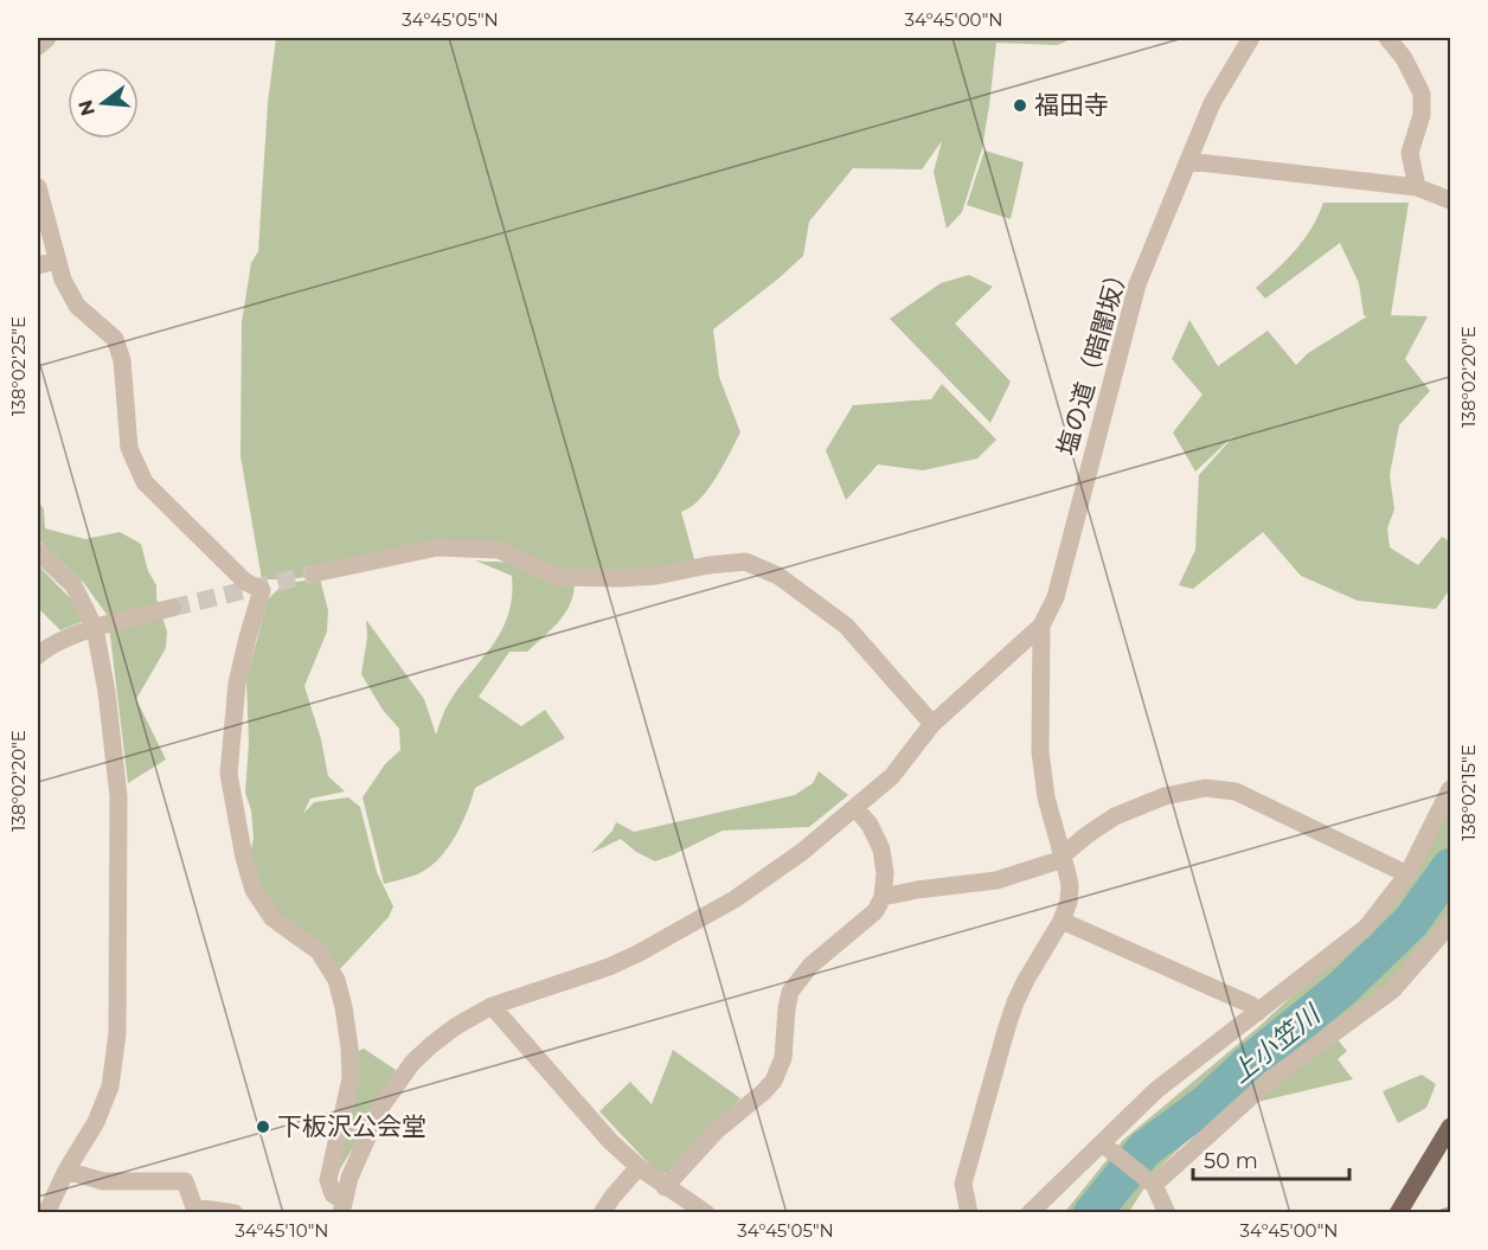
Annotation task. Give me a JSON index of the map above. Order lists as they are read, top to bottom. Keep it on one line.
{"streets":{"street":["塩の道（暗闇坂）"]},"water":["上小笠川"],"places":["福田寺","下板沢公会堂"],"scale_bar":"50 m","north":"left","coordinates":["34°45'05\"N","34°45'00\"N","138°02'25\"E","138°02'20\"E","138°02'15\"E","34°45'10\"N"]}
